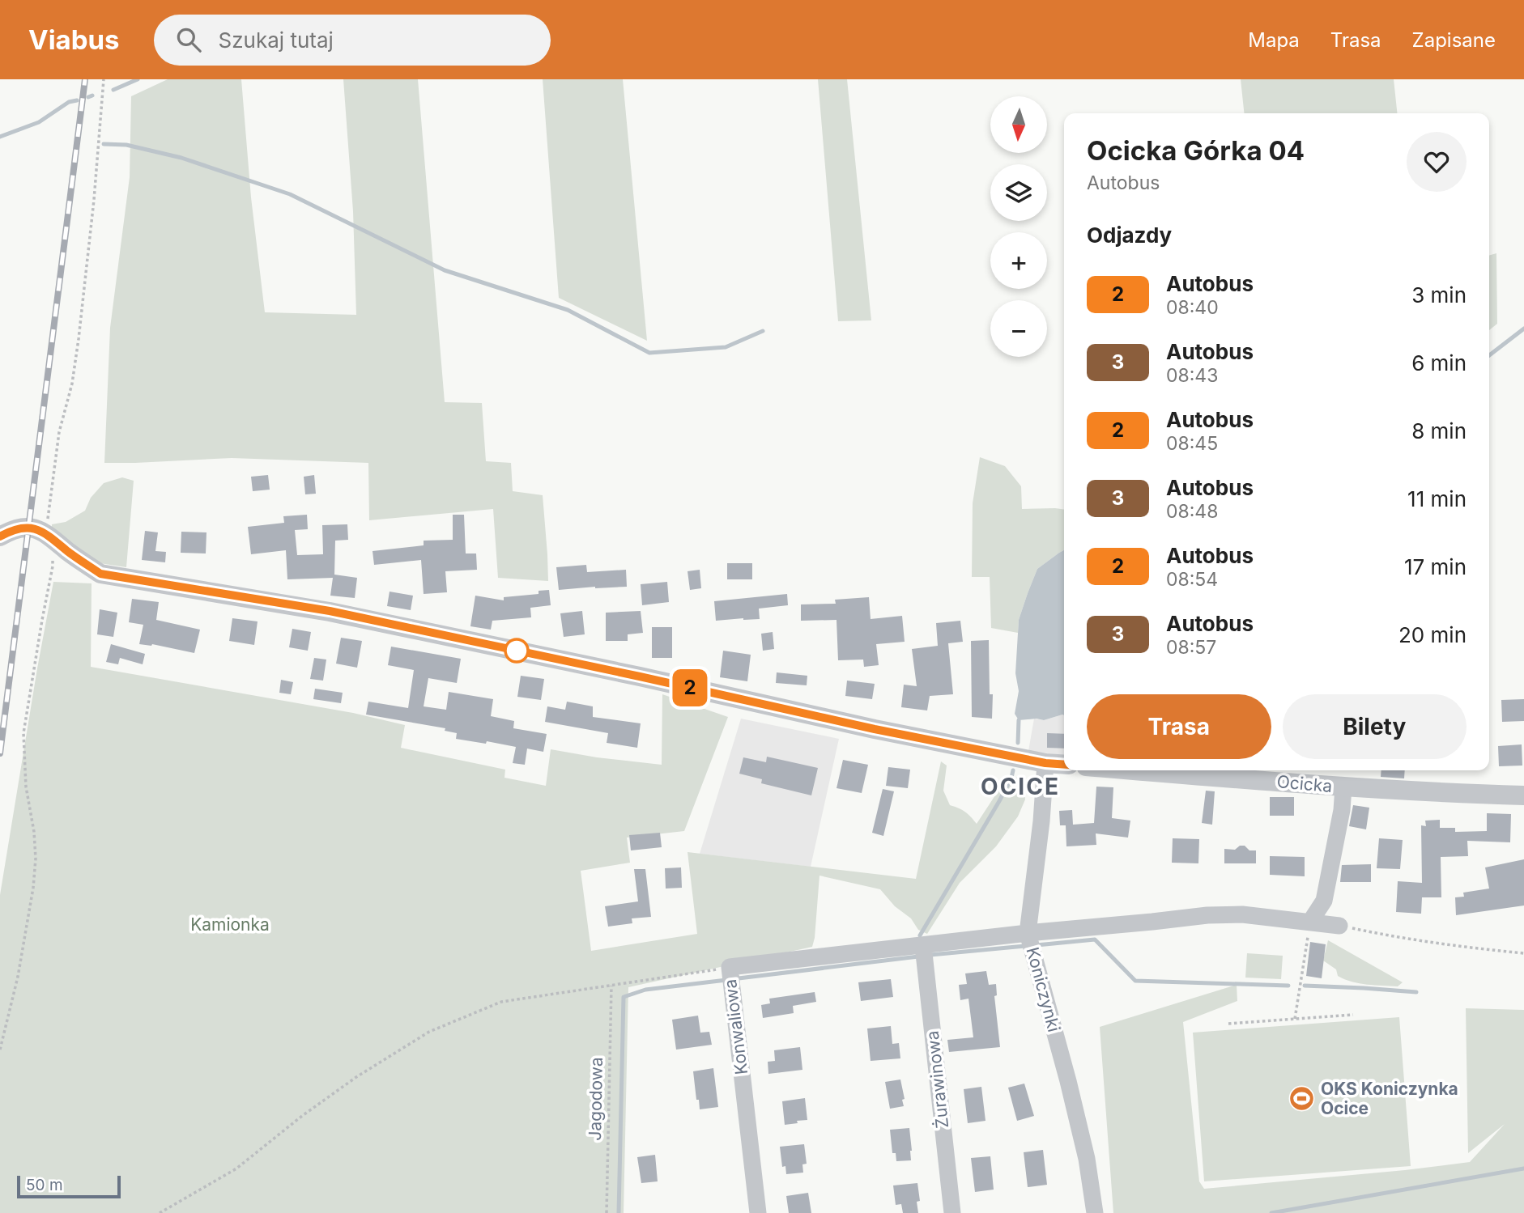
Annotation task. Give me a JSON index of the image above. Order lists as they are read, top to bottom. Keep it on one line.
{"streets":{"street":["Ocicka","Koniczynki","Konwaliowa","Żurawinowa"],"path":["Jagodowa"]},"crossings":[["Koniczynki","Konwaliowa"],["Konwaliowa","Żurawinowa"]],"districts":["OCICE"],"parks":["Kamionka"],"places":{"sports":["OKS Koniczynka Ocice"]},"lines":["bus line 2"],"scale_bar":"50 m","north":"bottom","page":{"header":"Viabus","search":"Szukaj tutaj","nav":["Mapa","Trasa","Zapisane"],"on_map":"2","map_buttons":["+","−"],"heading":[["Ocicka Górka 04","Autobus"],"Odjazdy"],"list":[{"mark":"2","name":"Autobus","note":"08:40","value":"3 min"},{"mark":"3","name":"Autobus","note":"08:43","value":"6 min"},{"mark":"2","name":"Autobus","note":"08:45","value":"8 min"},{"mark":"3","name":"Autobus","note":"08:48","value":"11 min"},{"mark":"2","name":"Autobus","note":"08:54","value":"17 min"},{"mark":"3","name":"Autobus","note":"08:57","value":"20 min"}],"buttons":["Trasa","Bilety"],"scale":"50 m"}}
